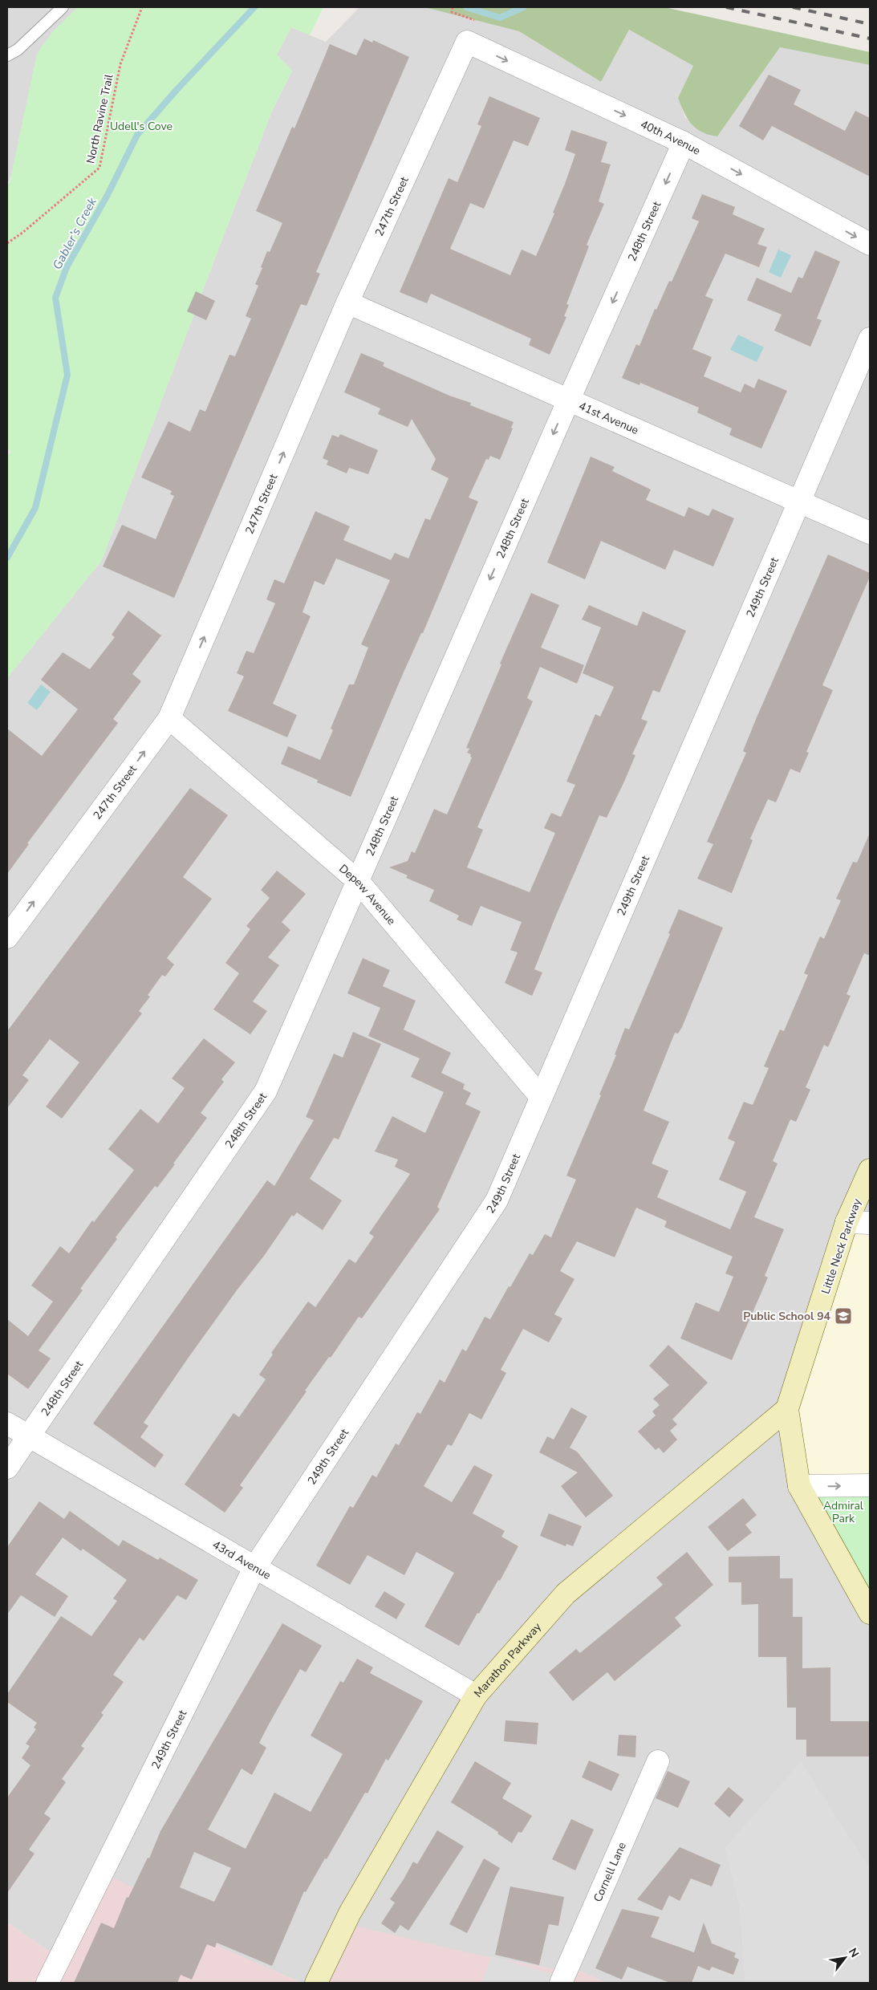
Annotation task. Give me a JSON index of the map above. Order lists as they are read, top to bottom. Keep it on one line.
{"streets":{"street":["40th Avenue","247th Street","248th Street","41st Avenue","249th Street","Depew Avenue","Little Neck Parkway","43rd Avenue","Marathon Parkway","Cornell Lane"],"path":["North Ravine Trail"]},"crossings":[["40th Avenue","247th Street"],["40th Avenue","248th Street"],["247th Street","41st Avenue"],["247th Street","Depew Avenue"],["248th Street","41st Avenue"],["248th Street","Depew Avenue"],["248th Street","43rd Avenue"],["41st Avenue","249th Street"],["249th Street","Depew Avenue"],["249th Street","43rd Avenue"],["Little Neck Parkway","Marathon Parkway"],["43rd Avenue","Marathon Parkway"]],"one_way":["40th Avenue","247th Street","248th Street"],"water":["Gabler’s Creek"],"parks":["Udell's Cove","Admiral Park"],"places":{"school or university":["Public School 94"]},"north":"top right"}
